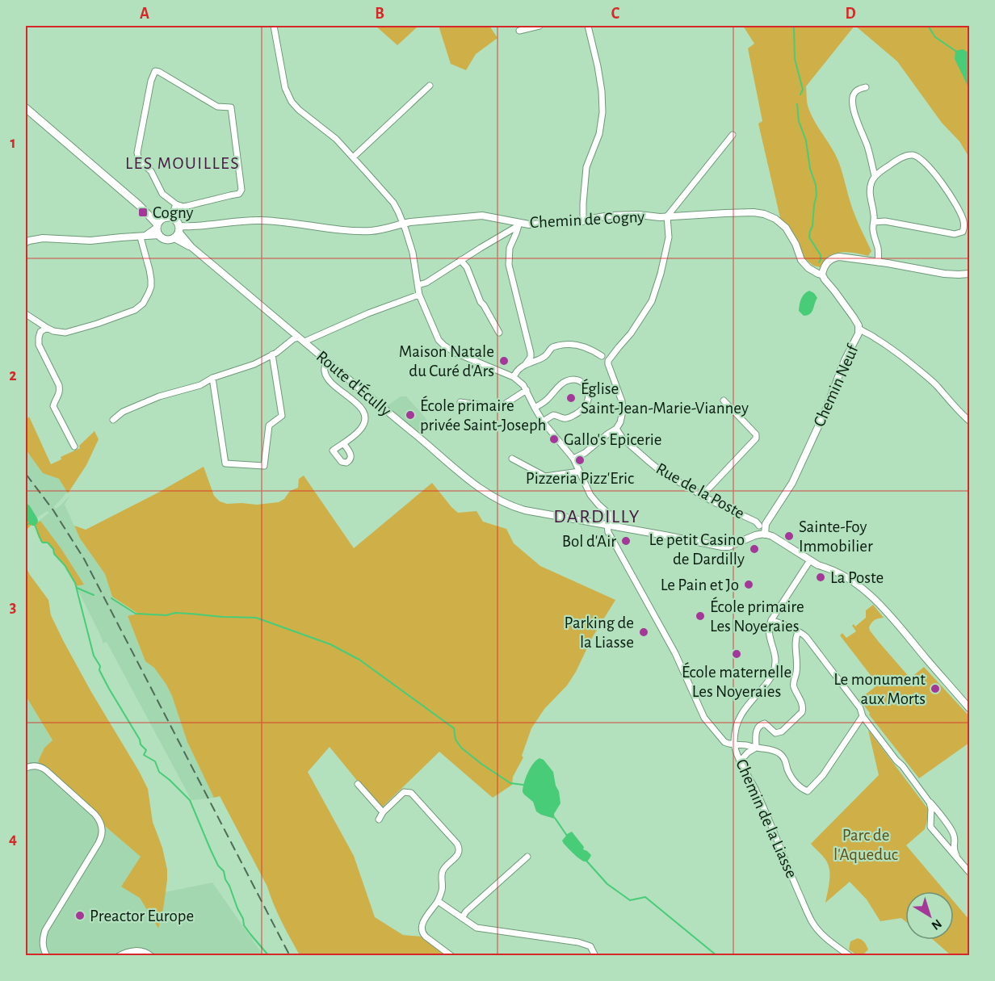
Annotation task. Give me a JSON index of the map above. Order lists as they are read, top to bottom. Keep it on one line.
{"streets":{"street":["Chemin de Cogny","Route d'Écully","Chemin Neuf","Rue de la Poste","Chemin de la Liasse"]},"crossings":[["Chemin de Cogny","Route d'Écully"],["Chemin de Cogny","Chemin Neuf"],["Route d'Écully","Chemin de la Liasse"],["Chemin Neuf","Rue de la Poste"]],"districts":["LES MOUILLES","DARDILLY"],"parks":["Parc de l'Aqueduc"],"places":{"transit":["Cogny"],"other":["Maison Natale du Curé d'Ars","Église Saint-Jean-Marie-Vianney","École primaire privée Saint-Joseph","Gallo's Epicerie","Pizzeria Pizz'Eric","Sainte-Foy Immobilier","Bol d'Air","Le petit Casino de Dardilly","La Poste","Le Pain et Jo","École primaire Les Noyeraies","Parking de la Liasse","École maternelle Les Noyeraies","Le monument aux Morts","Preactor Europe"]},"north":"bottom right","grid":{"columns":["A","B","C","D"],"rows":["1","2","3","4"]}}
